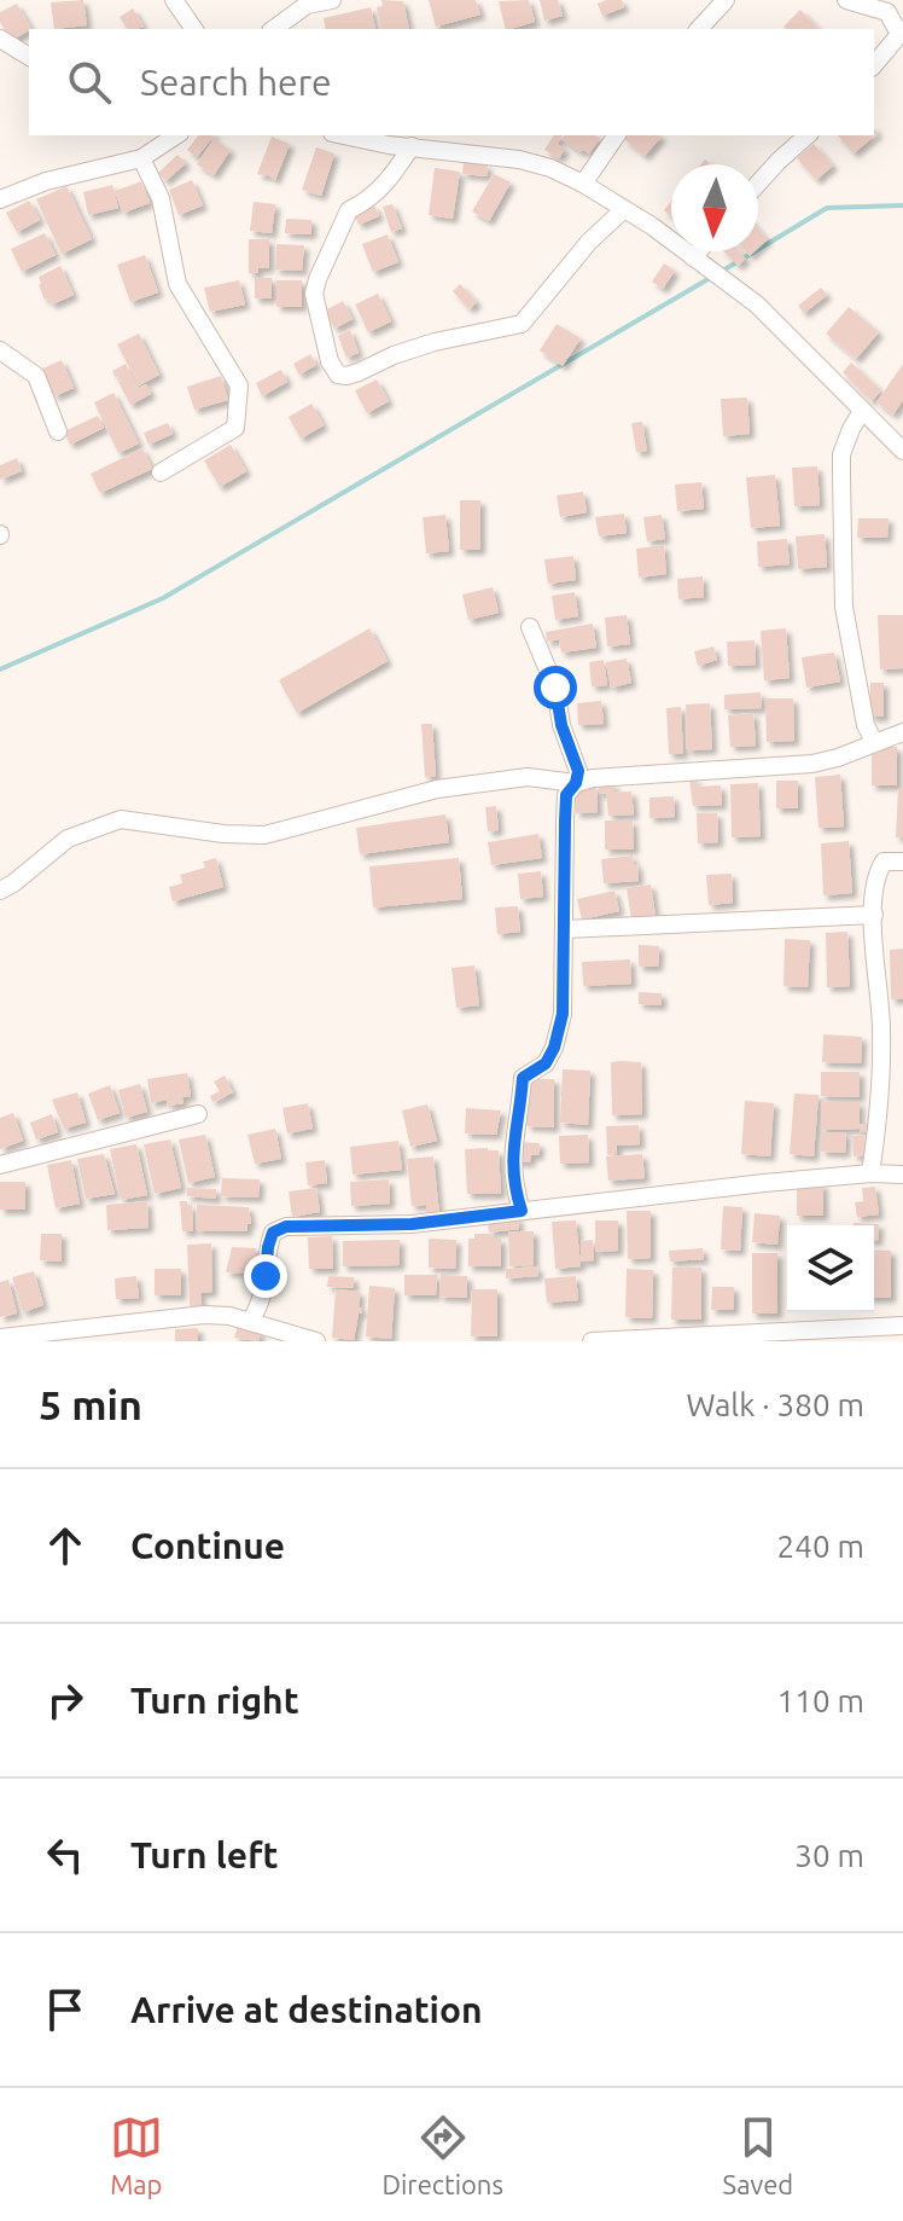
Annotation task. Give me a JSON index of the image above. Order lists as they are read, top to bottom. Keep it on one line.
{"north":"bottom","page":{"search":"Search here","heading":["5 min","Walk · 380 m"],"list":[["Continue","240 m"],["Turn right","110 m"],["Turn left","30 m"],"Arrive at destination"],"nav":["Map","Directions","Saved"]}}
